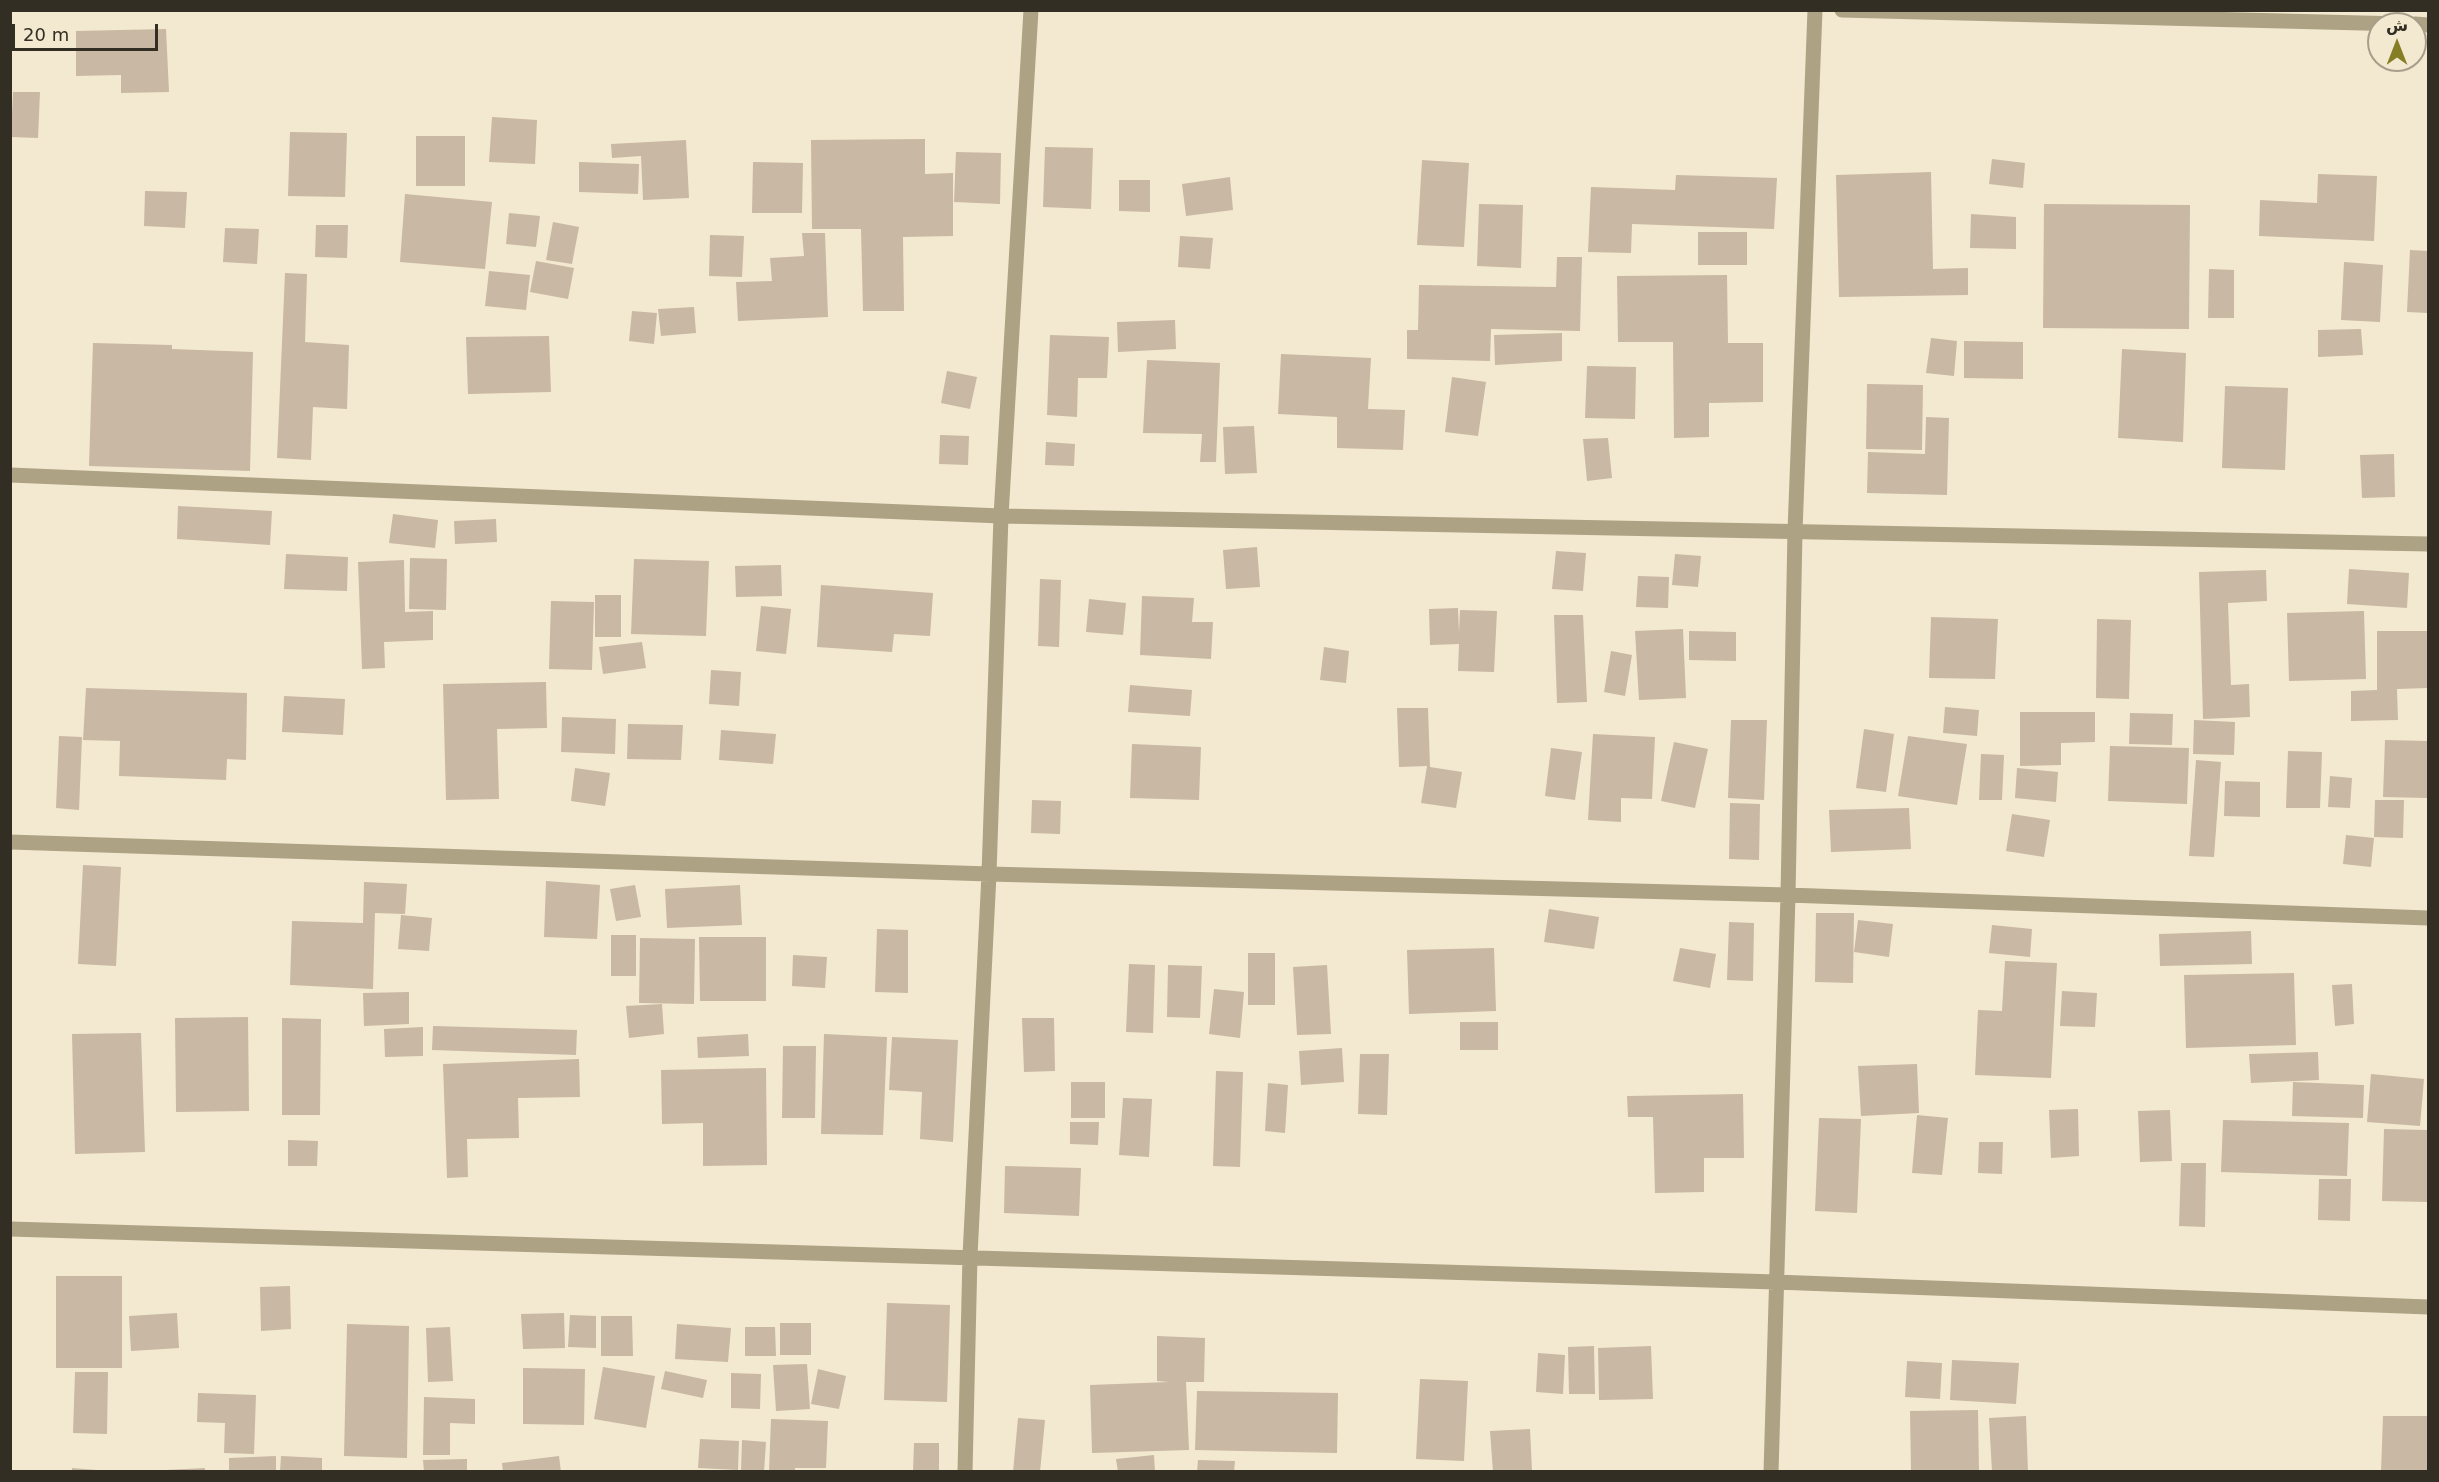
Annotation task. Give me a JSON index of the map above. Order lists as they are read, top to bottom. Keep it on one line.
{"scale_bar":"20 m","north":"top"}
